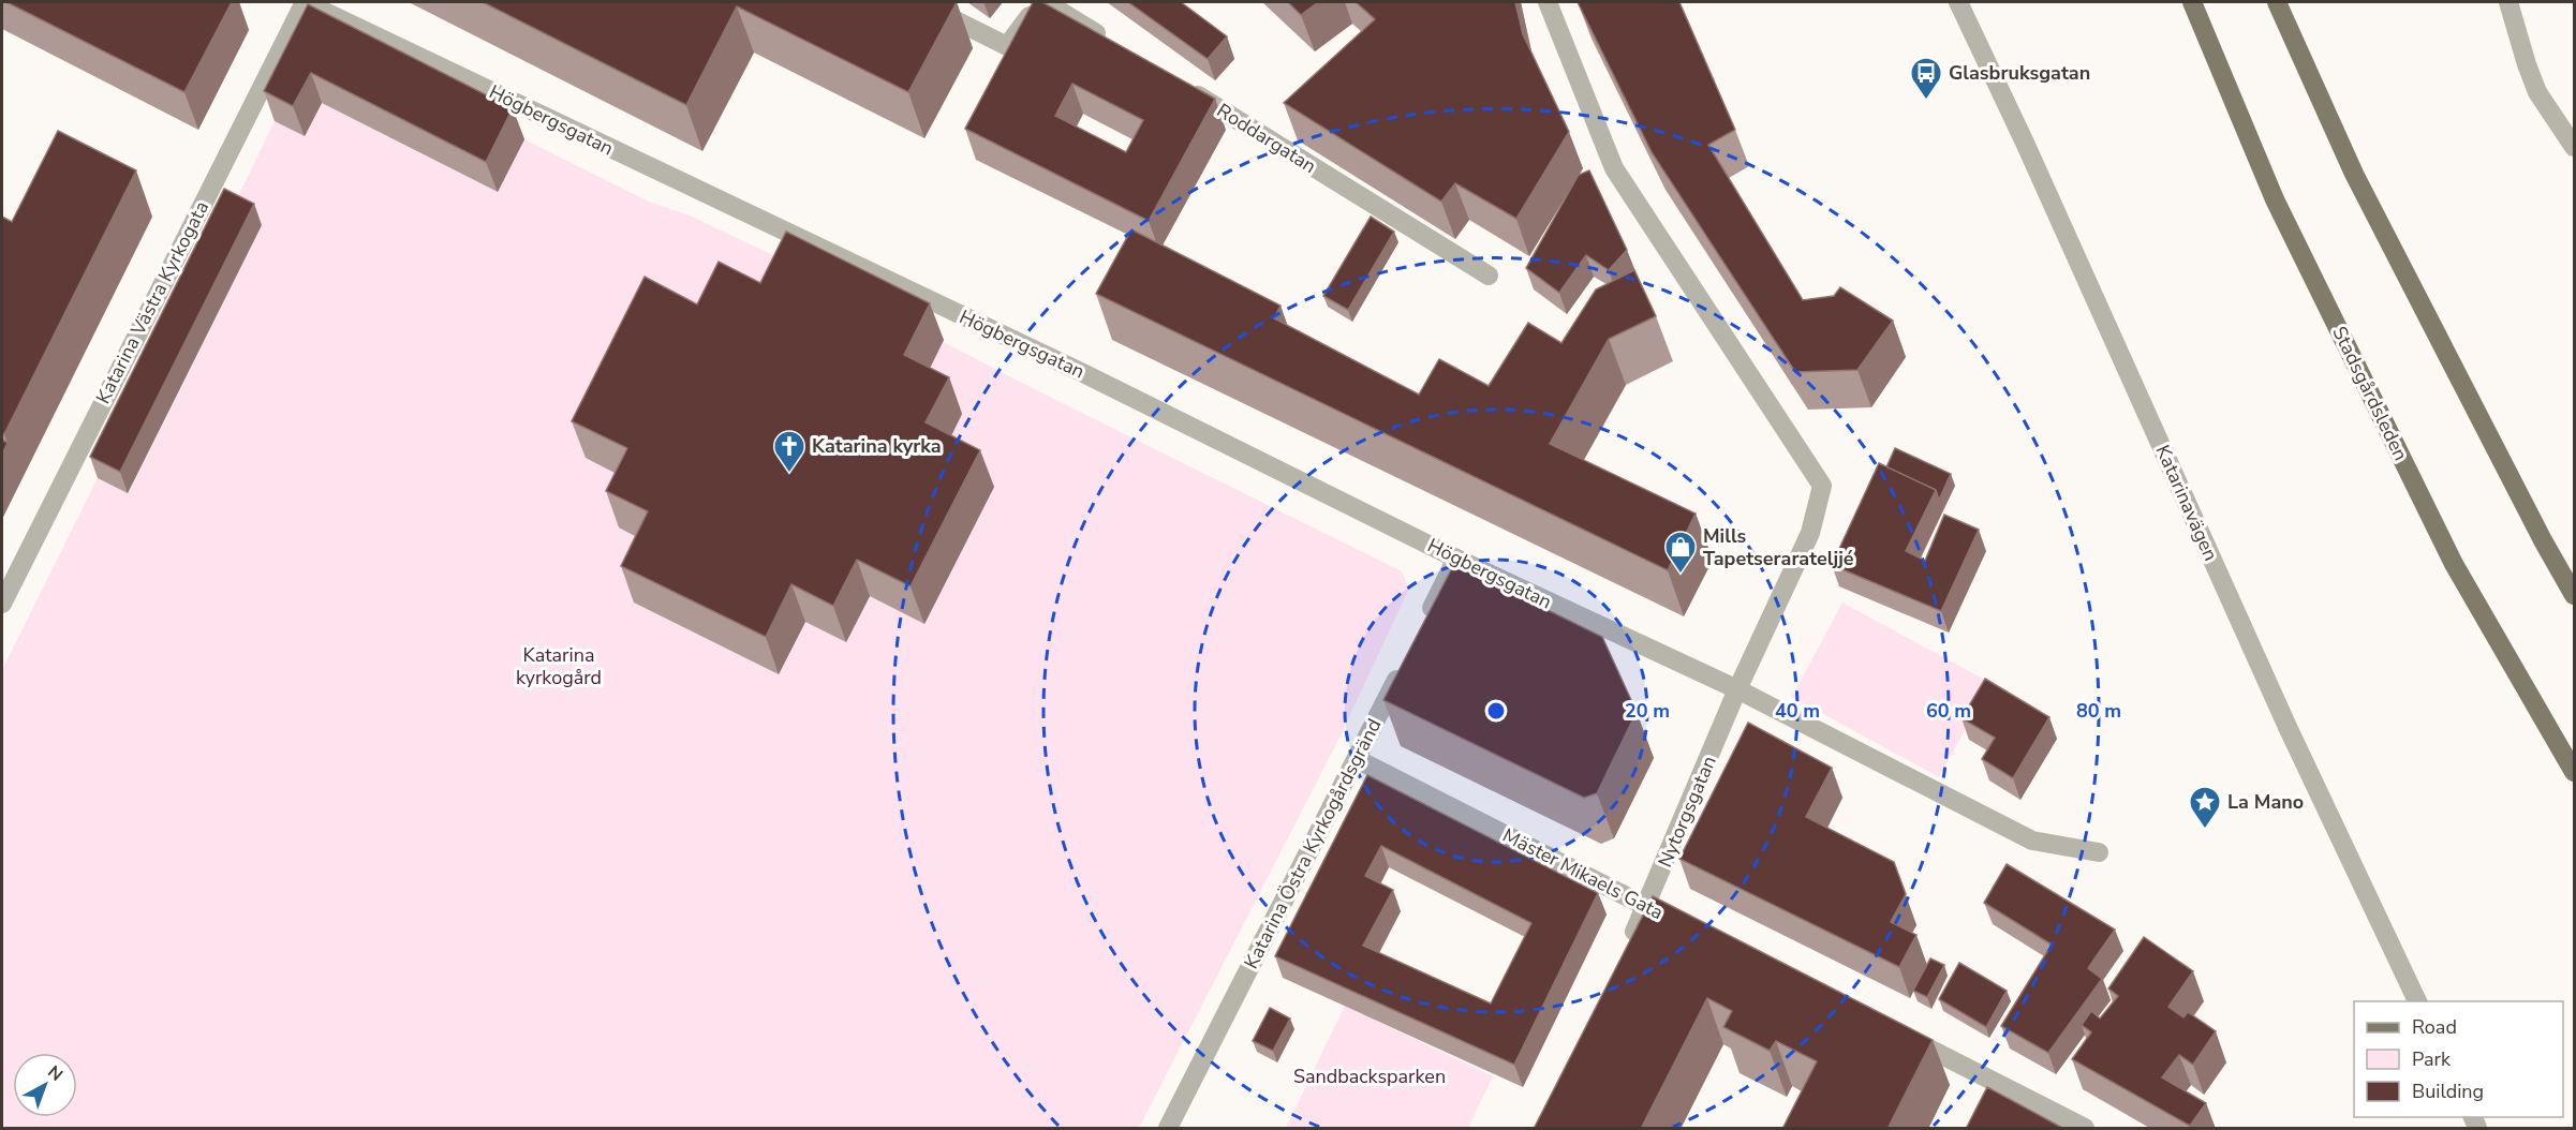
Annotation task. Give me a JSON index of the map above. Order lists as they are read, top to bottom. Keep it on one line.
{"streets":{"main road":["Stadsgårdsleden"],"street":["Högbergsgatan","Roddargatan","Katarina Västra Kyrkogata","Katarinavägen","Nytorgsgatan","Katarina Östra Kyrkogårdsgränd","Mäster Mikaels Gata"]},"crossings":[["Högbergsgatan","Katarina Västra Kyrkogata"],["Högbergsgatan","Nytorgsgatan"],["Nytorgsgatan","Mäster Mikaels Gata"],["Katarina Östra Kyrkogårdsgränd","Mäster Mikaels Gata"]],"parks":["Katarina kyrkogård","Sandbacksparken"],"places":{"bus stop":["Glasbruksgatan"],"church":["Katarina kyrka"],"shop":["Mills Tapetserarateljjé"],"place":["La Mano"]},"legend":["Road","Park","Building"],"north":"top right","rings":["20 m","40 m","60 m","80 m"]}
